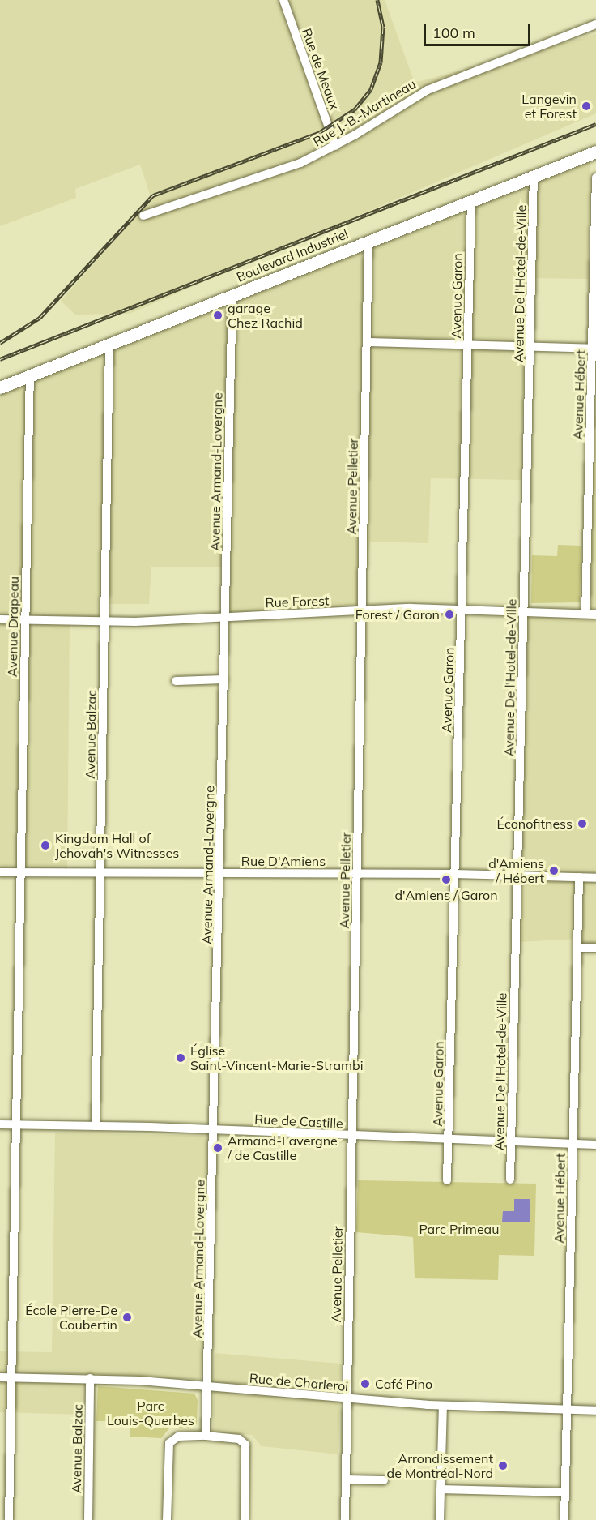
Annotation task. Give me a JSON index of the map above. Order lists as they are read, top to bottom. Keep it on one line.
{"streets":{"street":["Rue de Meaux","Rue J.-B.-Martineau","Boulevard Industriel","Avenue De l'Hotel-de-Ville","Avenue Garon","Avenue Hébert","Avenue Armand-Lavergne","Avenue Pelletier","Rue Forest","Avenue Drapeau","Avenue Balzac","Rue D'Amiens","Rue de Castille","Rue de Charleroi"]},"crossings":[["Rue de Meaux","Rue J.-B.-Martineau"],["Boulevard Industriel","Avenue De l'Hotel-de-Ville"],["Boulevard Industriel","Avenue Garon"],["Boulevard Industriel","Avenue Armand-Lavergne"],["Boulevard Industriel","Avenue Pelletier"],["Boulevard Industriel","Avenue Drapeau"],["Boulevard Industriel","Avenue Balzac"],["Avenue De l'Hotel-de-Ville","Rue Forest"],["Avenue De l'Hotel-de-Ville","Rue D'Amiens"],["Avenue De l'Hotel-de-Ville","Rue de Castille"],["Avenue Garon","Rue Forest"],["Avenue Garon","Rue D'Amiens"],["Avenue Garon","Rue de Castille"],["Avenue Hébert","Rue Forest"],["Avenue Hébert","Rue D'Amiens"],["Avenue Hébert","Rue de Castille"],["Avenue Hébert","Rue de Charleroi"],["Avenue Armand-Lavergne","Rue Forest"],["Avenue Armand-Lavergne","Rue D'Amiens"],["Avenue Armand-Lavergne","Rue de Castille"],["Avenue Armand-Lavergne","Rue de Charleroi"],["Avenue Pelletier","Rue Forest"],["Avenue Pelletier","Rue D'Amiens"],["Avenue Pelletier","Rue de Castille"],["Avenue Pelletier","Rue de Charleroi"],["Rue Forest","Avenue Drapeau"],["Rue Forest","Avenue Balzac"],["Avenue Drapeau","Rue D'Amiens"],["Avenue Drapeau","Rue de Castille"],["Avenue Drapeau","Rue de Charleroi"],["Avenue Balzac","Rue D'Amiens"],["Avenue Balzac","Rue de Castille"],["Avenue Balzac","Rue de Charleroi"]],"parks":["Parc Primeau","Parc Louis-Querbes"],"places":["Langevin et Forest","garage Chez Rachid","Forest / Garon","Éconofitness","Kingdom Hall of Jehovah's Witnesses","d'Amiens / Hébert","d'Amiens / Garon","Église Saint-Vincent-Marie-Strambi","Armand-Lavergne / de Castille","École Pierre-De Coubertin","Café Pino","Arrondissement de Montréal-Nord"],"scale_bar":"100 m"}
